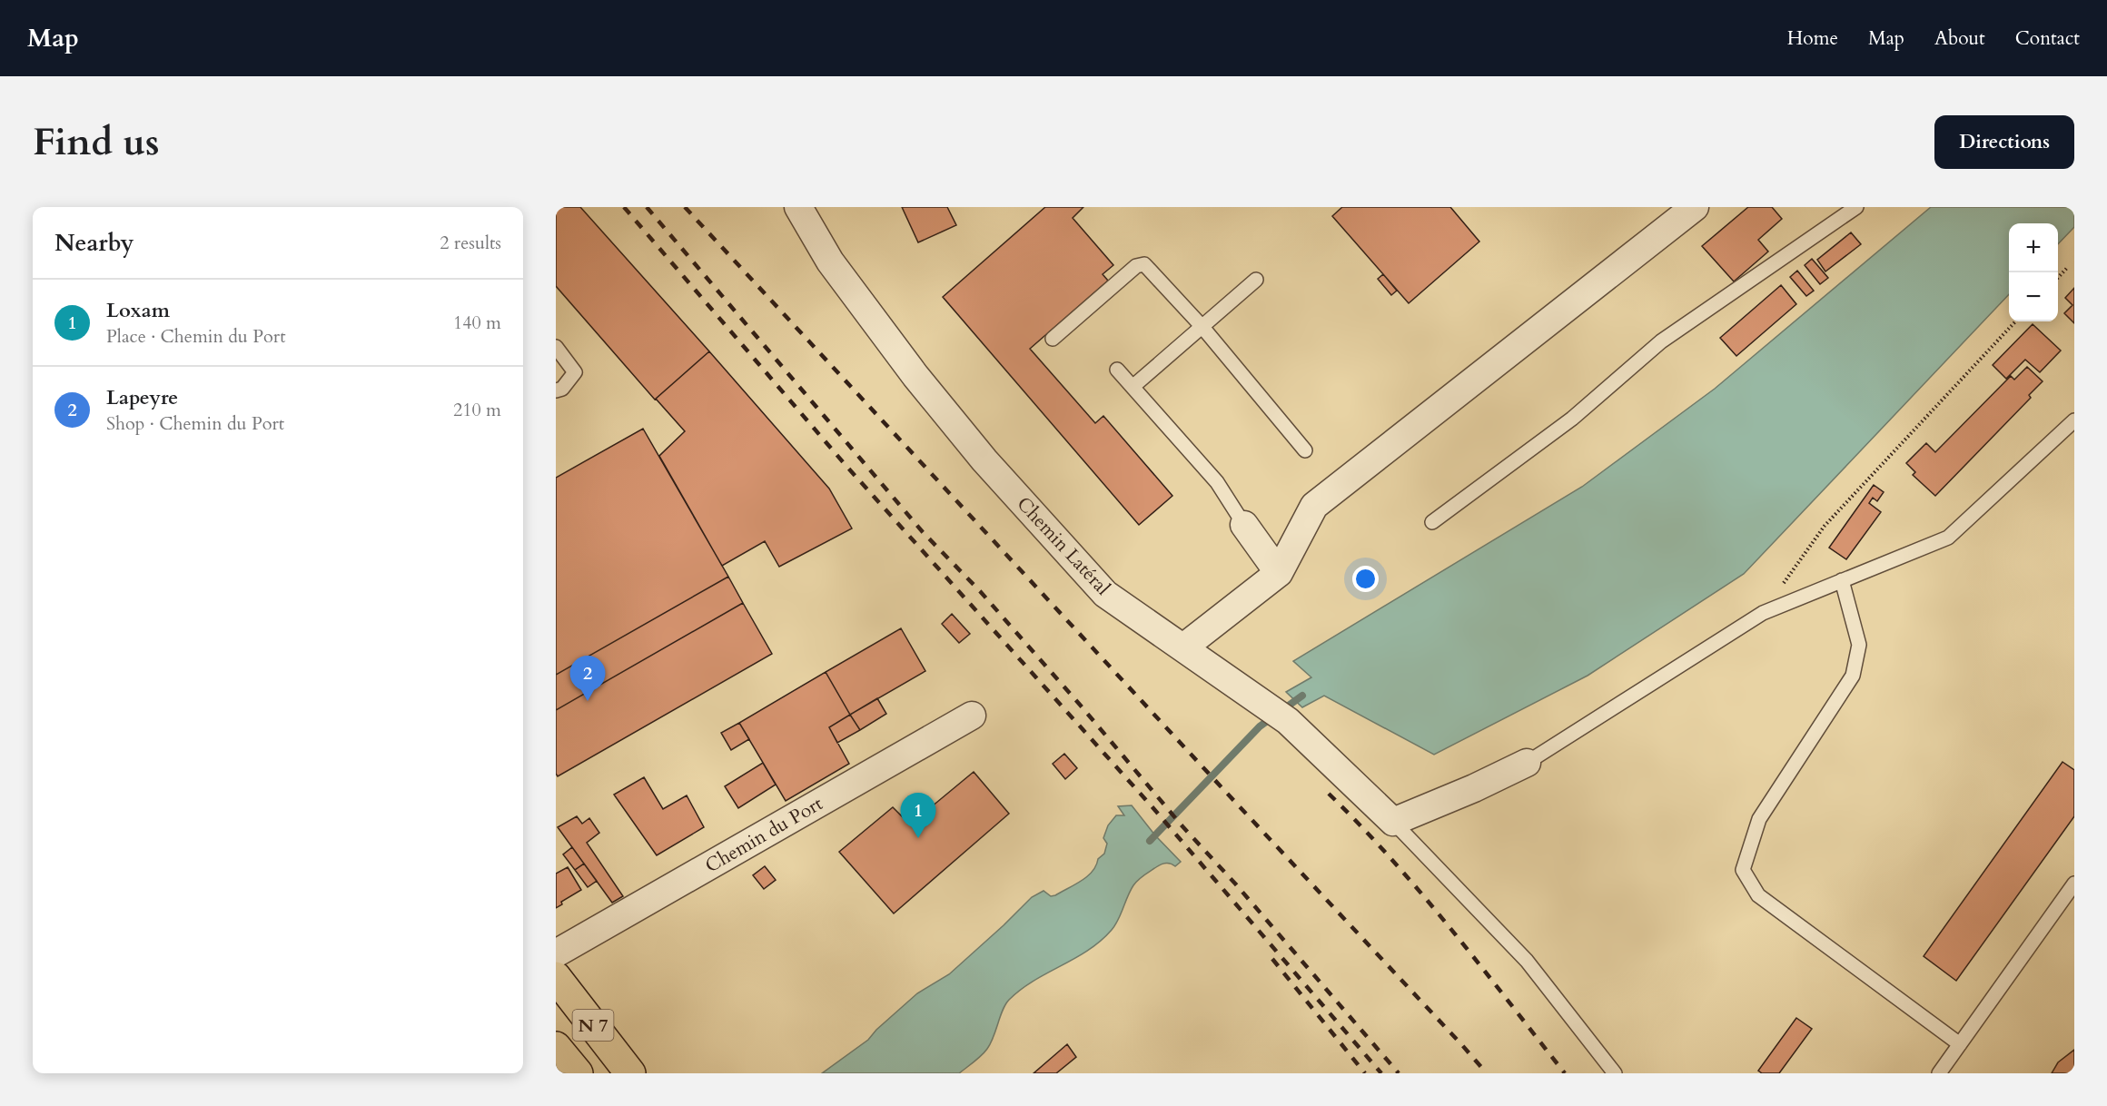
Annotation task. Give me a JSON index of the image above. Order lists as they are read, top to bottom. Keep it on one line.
{"streets":{"main road":["N 7"],"street":["Chemin Latéral","Chemin du Port"]},"page":{"header":"Map","nav":["Home","Map","About","Contact"],"buttons":"Directions","title":"Find us","heading":["Nearby","2 results"],"map_buttons":["+","−"],"list":[{"mark":"1","name":"Loxam","note":"Place · Chemin du Port","value":"140 m"},{"mark":"2","name":"Lapeyre","note":"Shop · Chemin du Port","value":"210 m"}],"pins":["2","1"]}}
